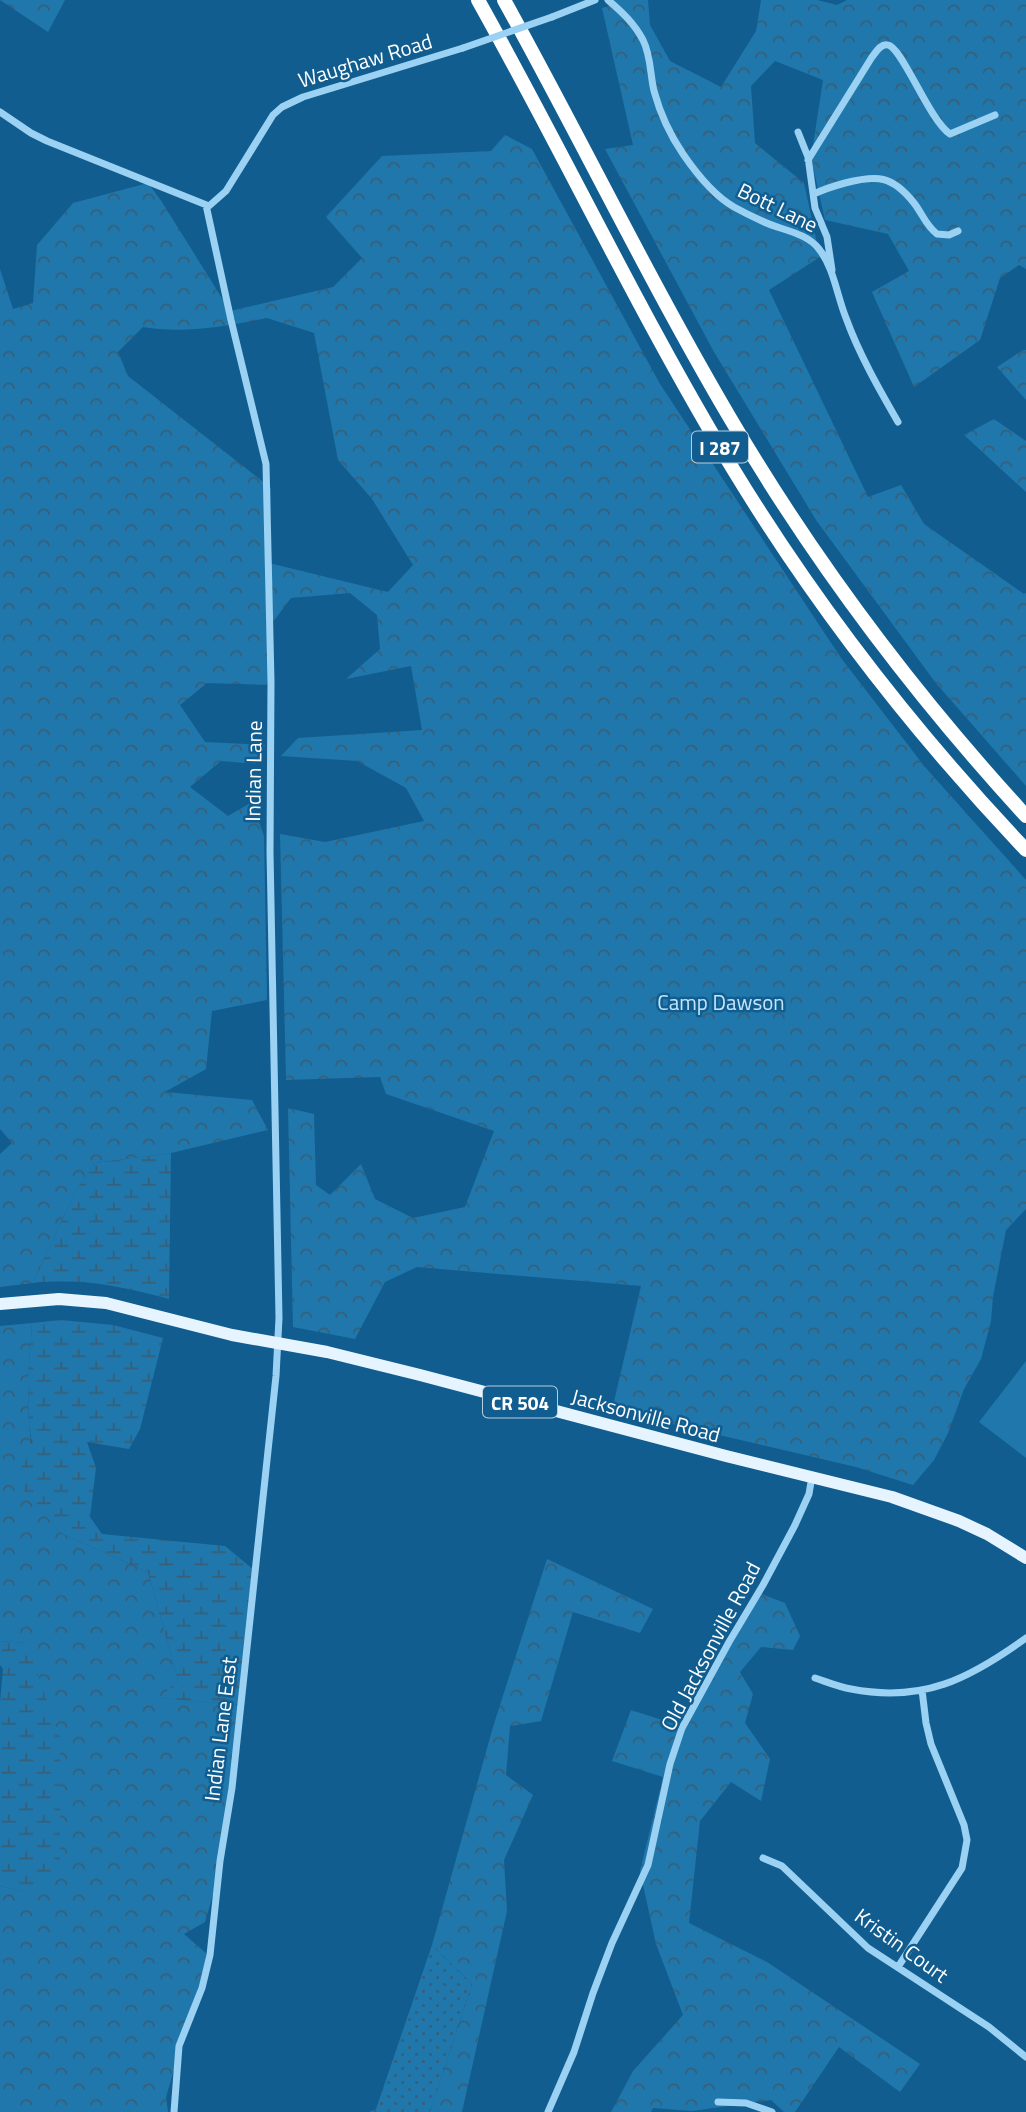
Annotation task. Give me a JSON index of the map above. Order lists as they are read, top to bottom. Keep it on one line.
{"streets":{"highway":["I 287"],"main road":["CR 504","Jacksonville Road"],"street":["Waughaw Road","Bott Lane","Indian Lane","Old Jacksonville Road","Indian Lane East","Kristin Court"]},"crossings":[["Waughaw Road","Indian Lane"],["Indian Lane","Jacksonville Road"],["Indian Lane","Indian Lane East"],["Jacksonville Road","Old Jacksonville Road"],["Jacksonville Road","Indian Lane East"]],"parks":["Camp Dawson"]}
